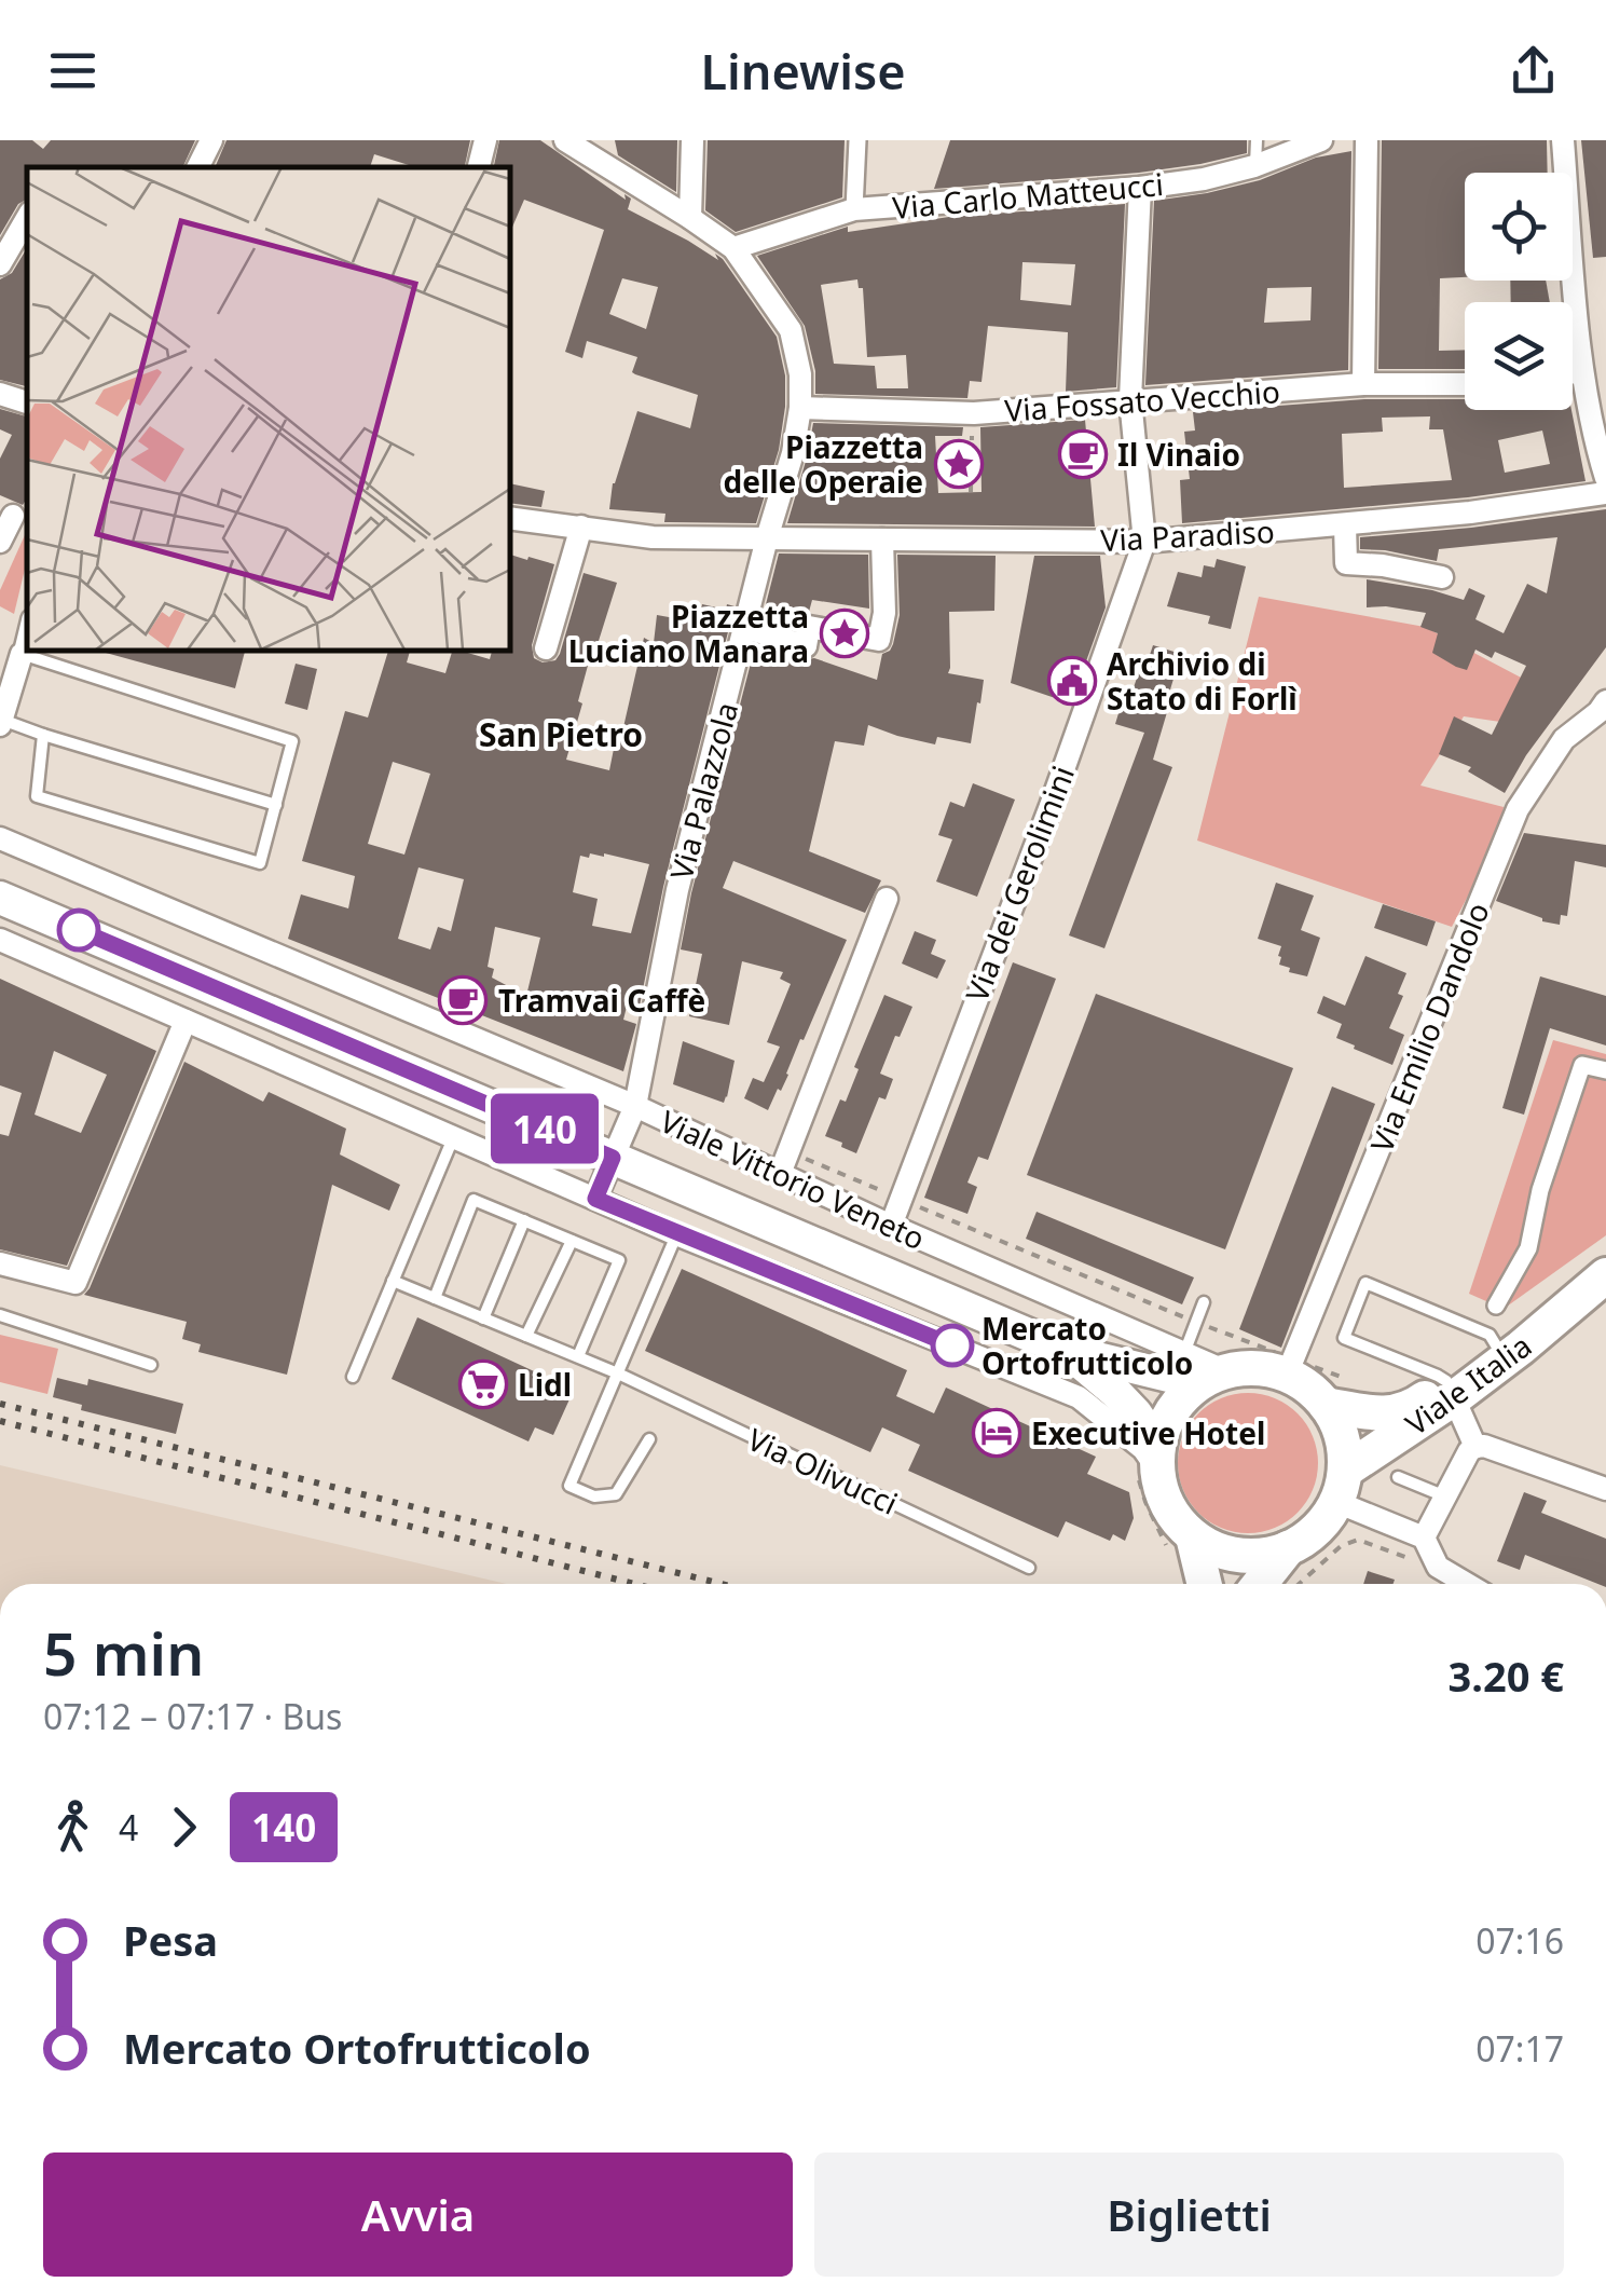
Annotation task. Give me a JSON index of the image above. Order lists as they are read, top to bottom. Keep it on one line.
{"streets":{"main road":["Viale Vittorio Veneto","Viale Italia"],"street":["Via Carlo Matteucci","Via Fossato Vecchio","Via Paradiso","Via Palazzola","Via dei Gerolimini","Via Emilio Dandolo"],"lane":["Via Olivucci"]},"crossings":[["Via Carlo Matteucci","Via Palazzola"],["Via Fossato Vecchio","Via Palazzola"],["Via Paradiso","Via Palazzola"],["Via Paradiso","Via dei Gerolimini"],["Via Palazzola","Viale Vittorio Veneto"],["Via dei Gerolimini","Viale Vittorio Veneto"],["Via Emilio Dandolo","Viale Vittorio Veneto"],["Via Emilio Dandolo","Viale Italia"],["Viale Vittorio Veneto","Viale Italia"]],"districts":["San Pietro"],"places":{"cafe":["Il Vinaio","Tramvai Caffè"],"place":["Piazzetta delle Operaie","Piazzetta Luciano Manara"],"public building":["Archivio di Stato di Forlì"],"other":["Mercato Ortofrutticolo"],"supermarket":["Lidl"],"hotel":["Executive Hotel"]},"lines":["bus line 140"],"page":{"header":"Linewise","on_map":"140","heading":["5 min","07:12 – 07:17 · Bus","3.20 €"],"legs":["4","140"],"list":[{"name":"Pesa","value":"07:16"},{"name":"Mercato Ortofrutticolo","value":"07:17"}],"buttons":["Avvia","Biglietti"]}}
